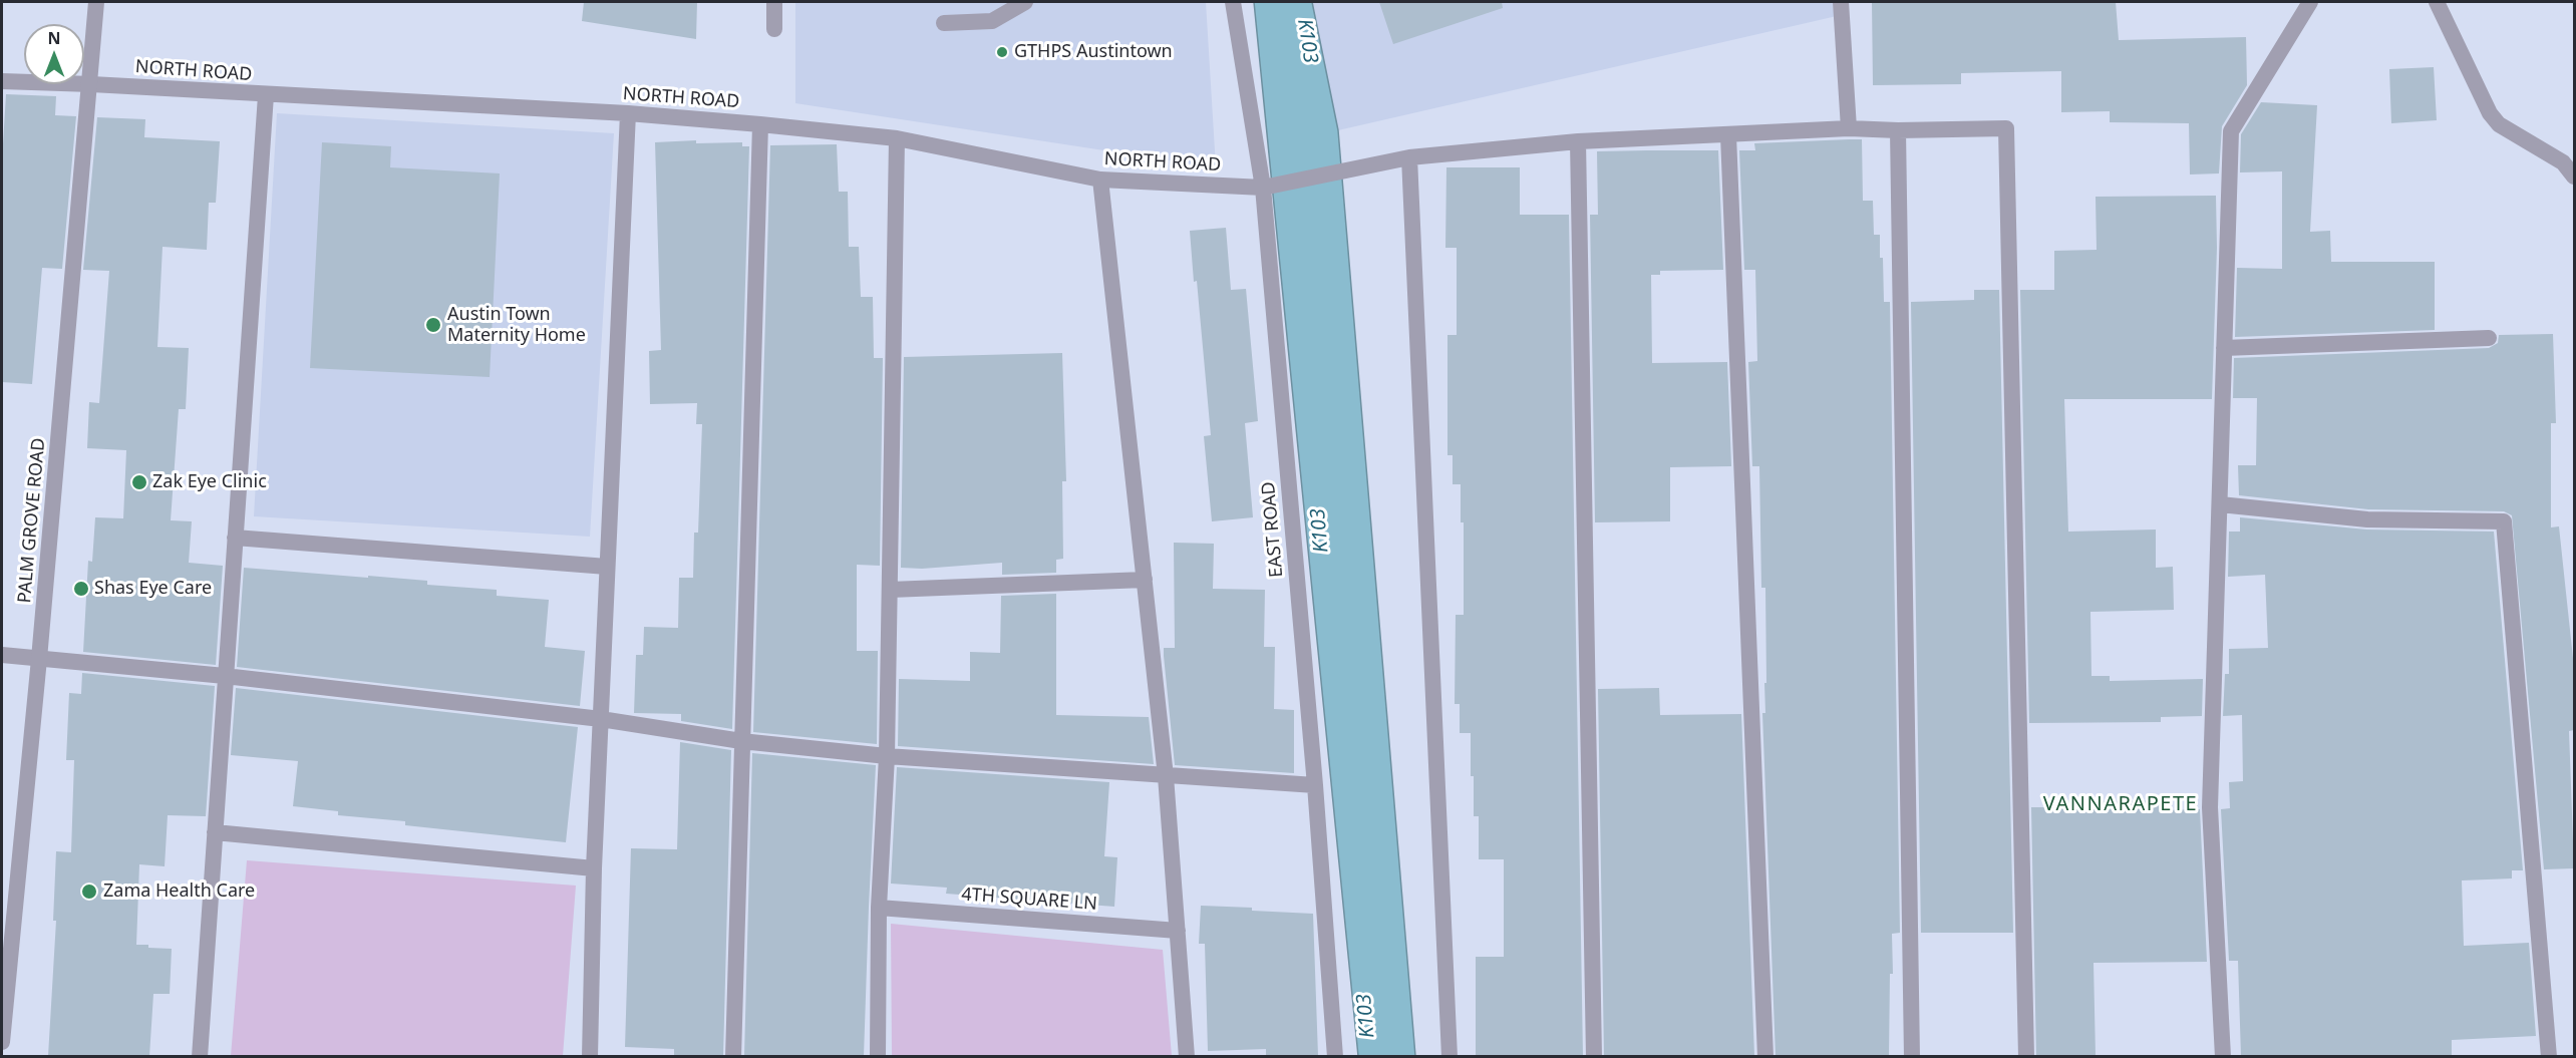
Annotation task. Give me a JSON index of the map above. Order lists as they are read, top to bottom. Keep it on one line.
{"streets":{"street":["NORTH ROAD","PALM GROVE ROAD","EAST ROAD","4TH SQUARE LN"]},"crossings":[["NORTH ROAD","PALM GROVE ROAD"],["NORTH ROAD","EAST ROAD"]],"districts":["VANNARAPETE"],"water":["K103"],"places":["GTHPS Austintown","Austin Town Maternity Home","Zak Eye Clinic","Shas Eye Care","Zama Health Care"],"north":"top"}
